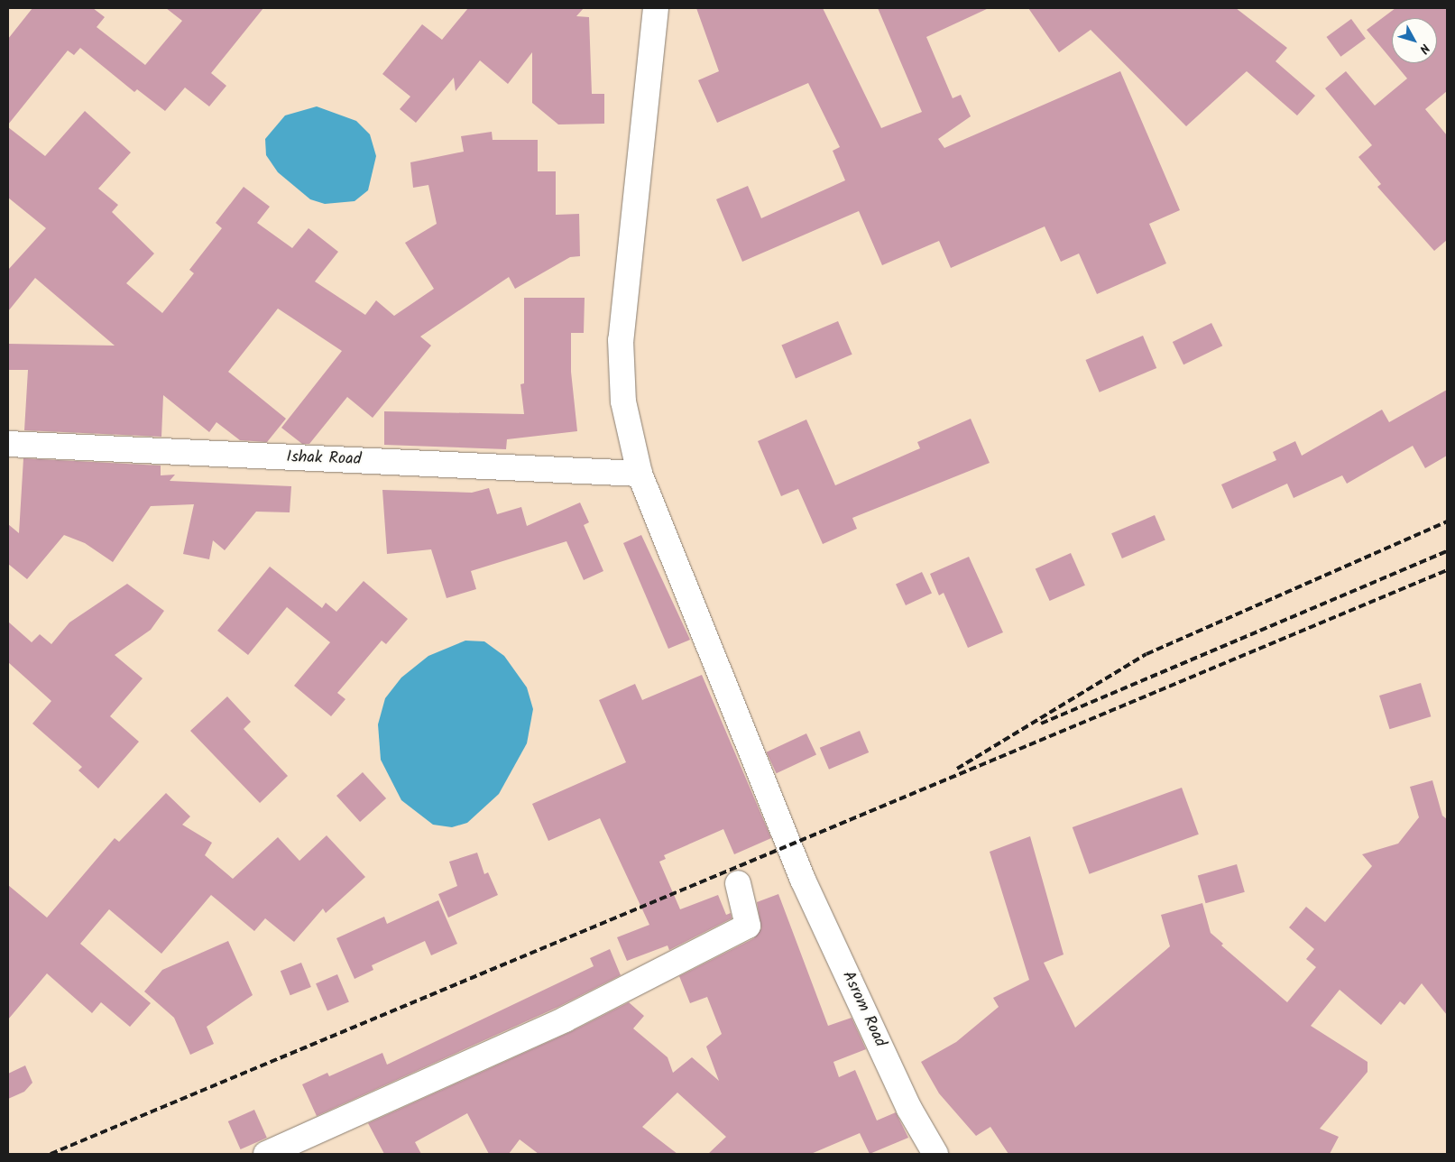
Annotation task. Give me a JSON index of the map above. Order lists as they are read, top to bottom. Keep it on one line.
{"streets":{"street":["Ishak Road","Asrom Road"]},"crossings":[["Ishak Road","Asrom Road"]],"north":"bottom right"}
